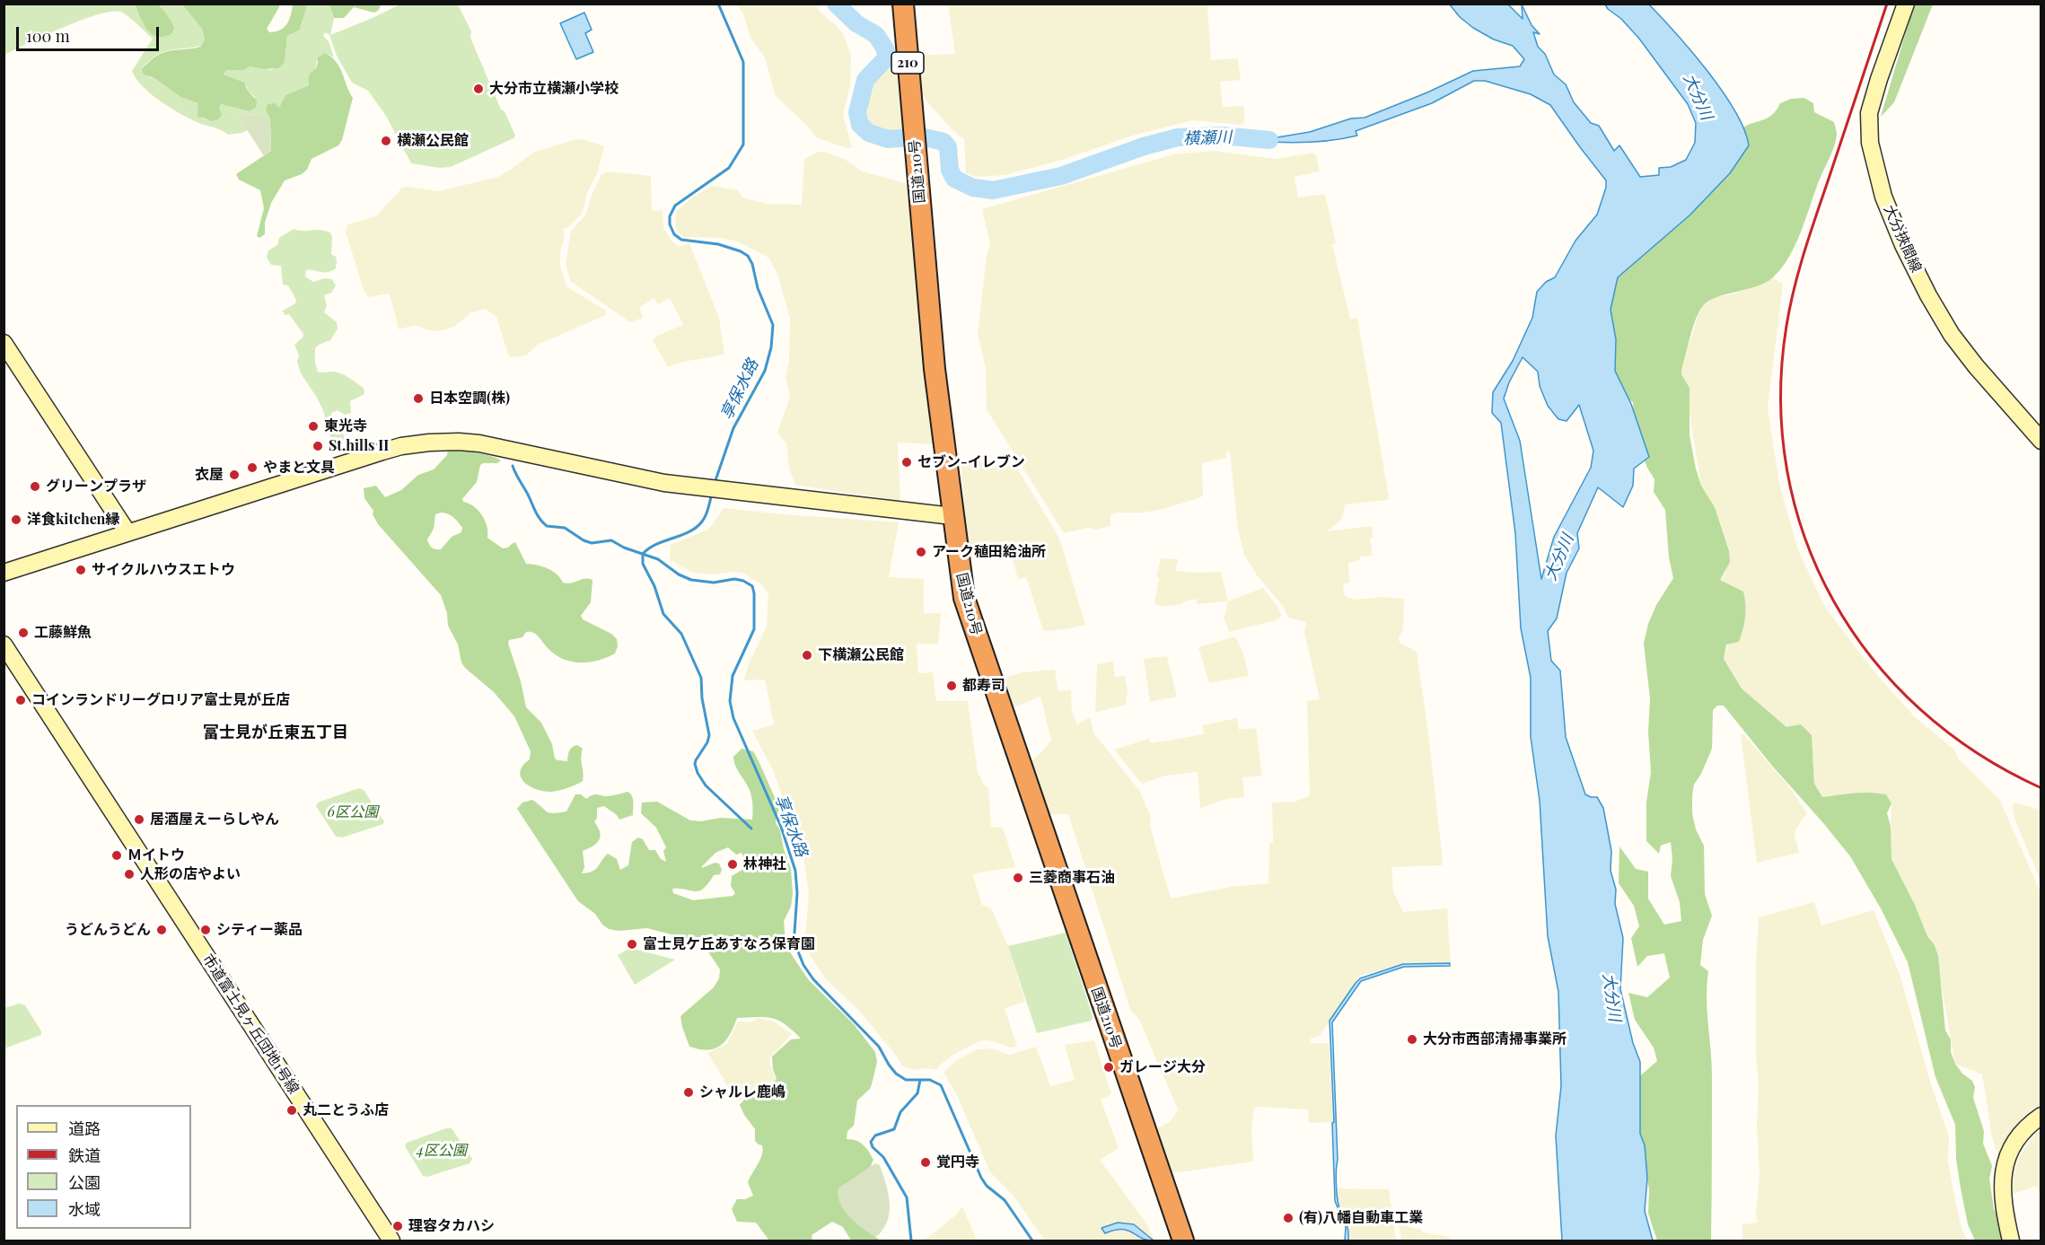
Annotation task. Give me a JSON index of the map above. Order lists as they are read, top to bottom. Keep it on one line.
{"streets":{"highway":["210","国道210号"],"street":["大分挾間線","市道富士見ヶ丘団地1号線"]},"districts":["富士見が丘東五丁目"],"water":["大分川","横瀬川","享保水路"],"parks":["6区公園","4区公園"],"places":["大分市立横瀬小学校","横瀬公民館","日本空調(株)","東光寺","St.hills II","セブン-イレブン","やまと文具","衣屋","グリーンプラザ","洋食kitchen縁","アーク稙田給油所","サイクルハウスエトウ","工藤鮮魚","下横瀬公民館","都寿司","コインランドリーグロリア富士見が丘店","居酒屋えーらしやん","Ｍイトウ","林神社","人形の店やよい","三菱商事石油","うどんうどん","シティー薬品","富士見ケ丘あすなろ保育園","大分市西部清掃事業所","ガレージ大分","シャルレ鹿嶋","丸二とうふ店","覚円寺","(有)八幡自動車工業","理容タカハシ"],"legend":["道路","鉄道","公園","水域"],"scale_bar":"100 m"}
